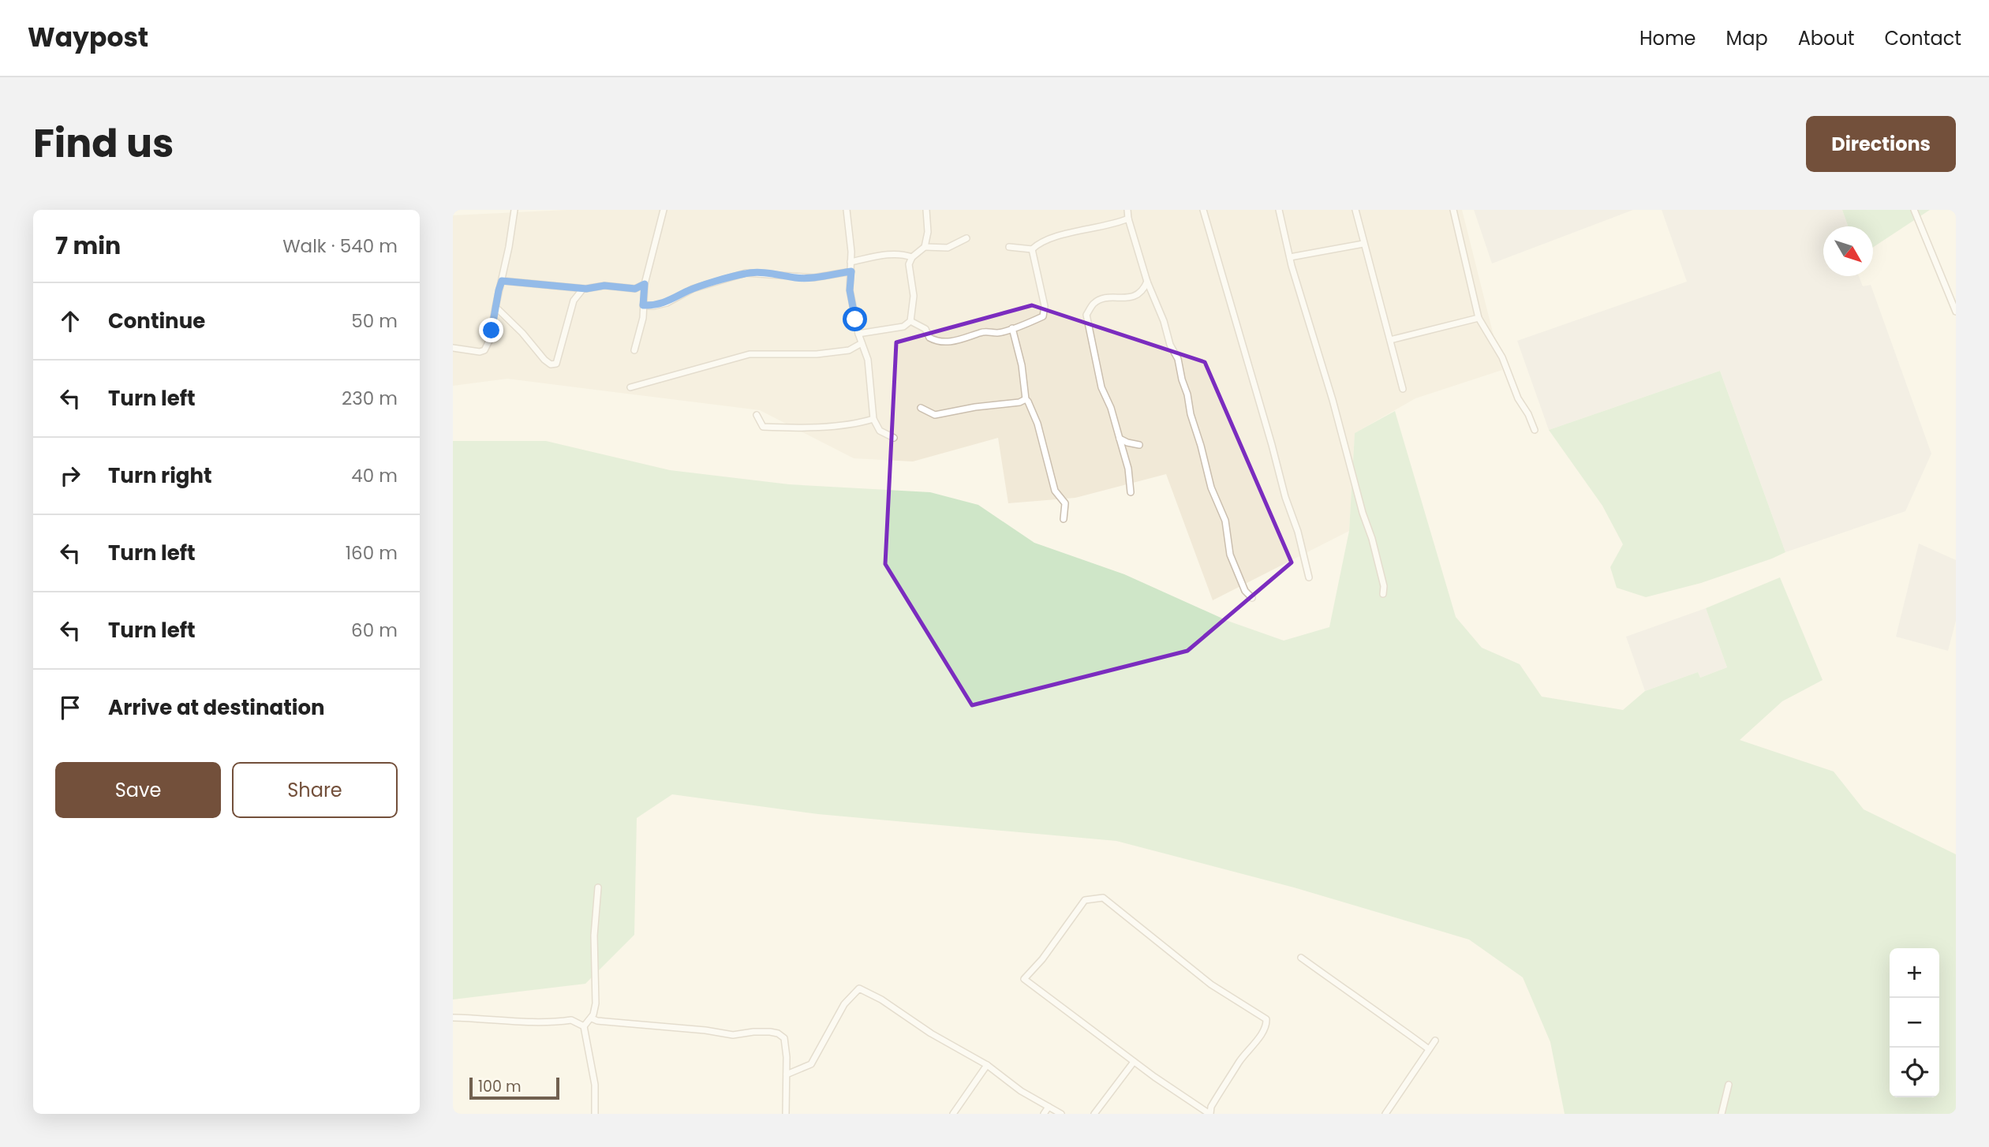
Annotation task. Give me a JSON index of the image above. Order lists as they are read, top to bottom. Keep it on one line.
{"scale_bar":"100 m","north":"bottom right","page":{"header":"Waypost","nav":["Home","Map","About","Contact"],"title":"Find us","buttons":["Directions",["Save","Share"]],"heading":["7 min","Walk · 540 m"],"list":[["Continue","50 m"],["Turn left","230 m"],["Turn right","40 m"],["Turn left","160 m"],["Turn left","60 m"],"Arrive at destination"],"map_buttons":["+","−"],"scale":"100 m"}}
